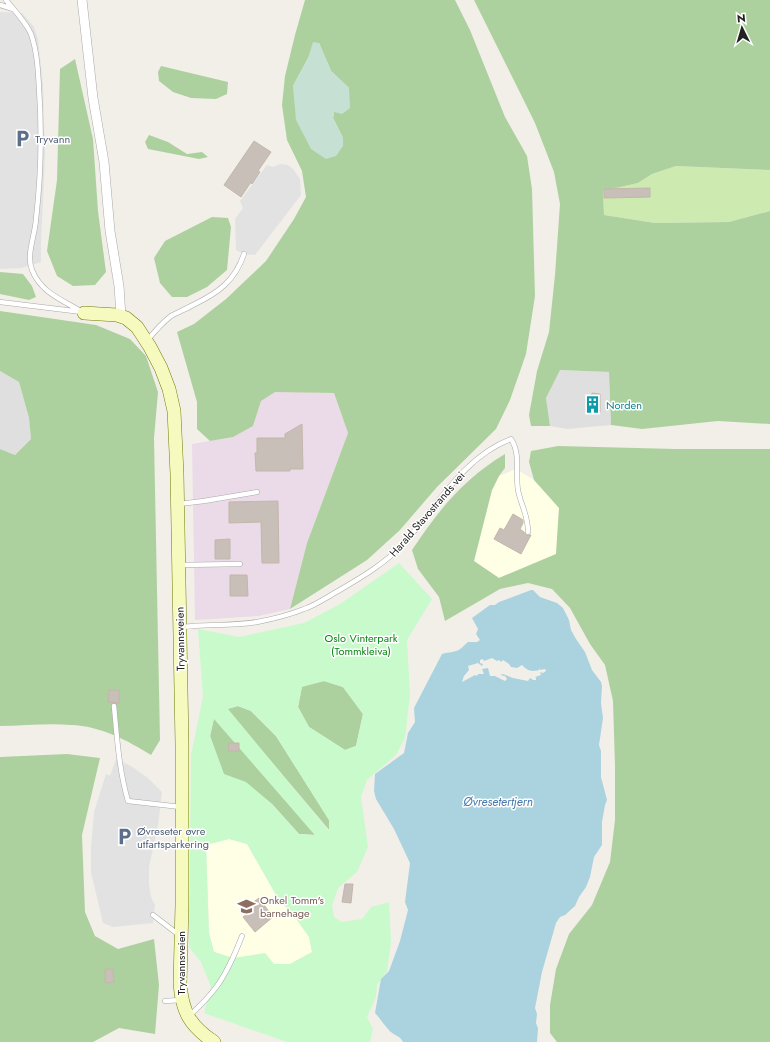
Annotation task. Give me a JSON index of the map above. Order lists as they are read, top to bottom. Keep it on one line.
{"streets":{"street":["Tryvannsveien"],"lane":["Harald Stavostrands vei"]},"crossings":[["Harald Stavostrands vei","Tryvannsveien"]],"water":["Øvresetertjern"],"parks":["Oslo Vinterpark (Tommkleiva)"],"places":{"parking":["Tryvann","Øvreseter øvre utfartsparkering"],"building":["Norden"],"school or university":["Onkel Tomm's barnehage"]},"north":"top"}
